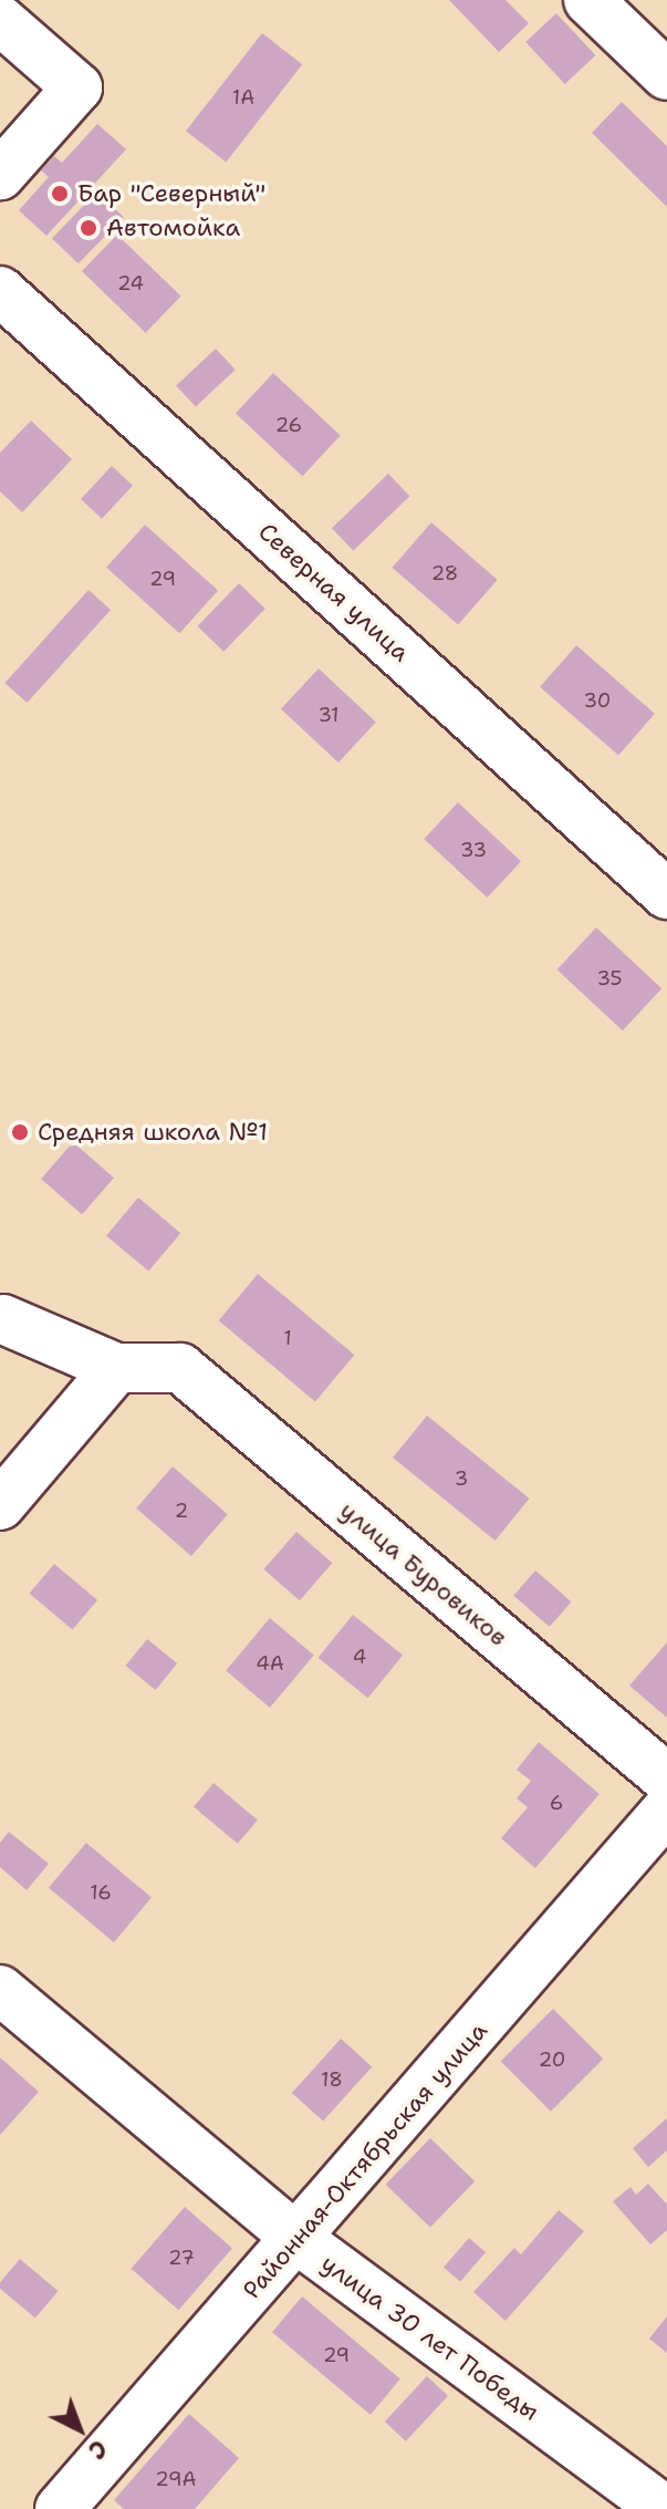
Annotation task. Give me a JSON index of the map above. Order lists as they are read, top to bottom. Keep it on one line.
{"streets":{"street":["Северная улица","улица Буровиков","Районная-Октябрьская улица","улица 30 лет Победы"]},"crossings":[["Районная-Октябрьская улица","улица 30 лет Победы"]],"places":["Бар \"Северный\"","Автомойка","Средняя школа №1"],"house_numbers":["1А","24","26","28","29","30","31","33","35","1","3","2","4","4А","6","16","20","18","27","29","29А"],"north":"bottom right"}
